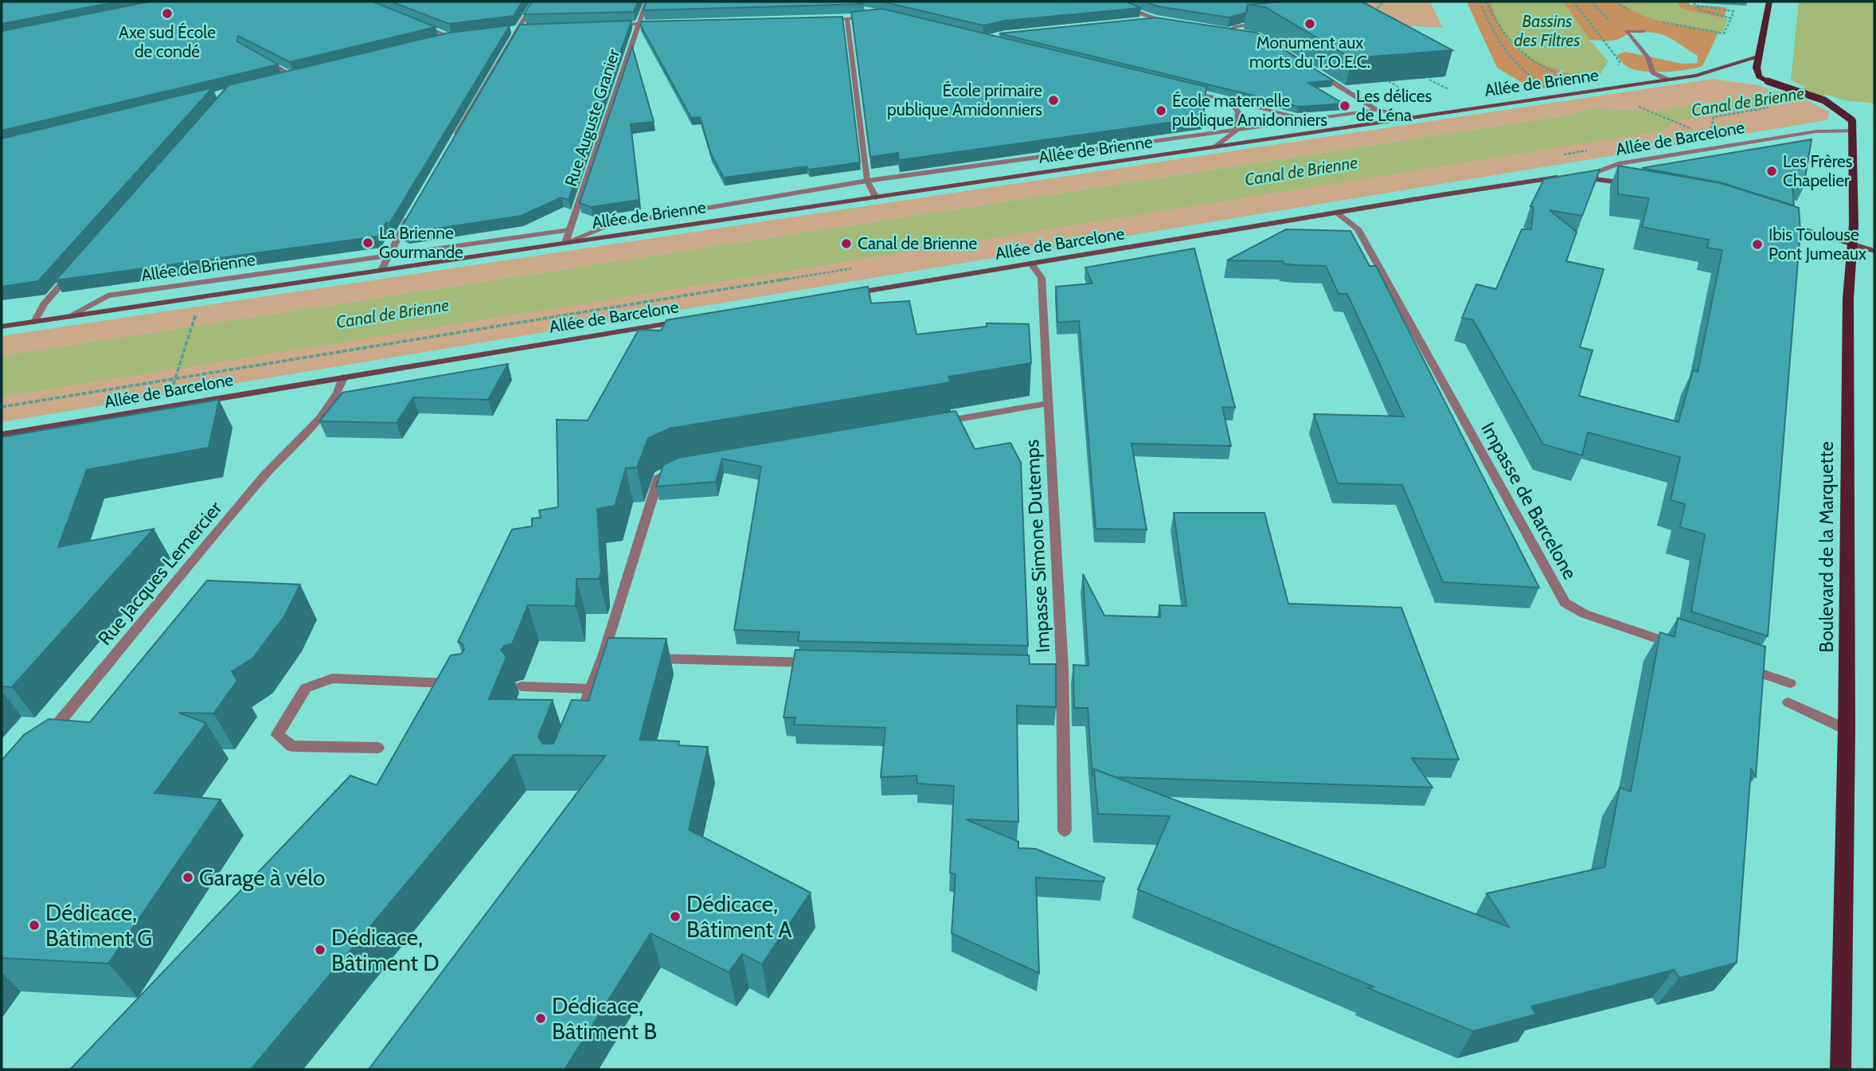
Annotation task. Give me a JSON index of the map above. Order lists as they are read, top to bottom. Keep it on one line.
{"streets":{"main road":["Allée de Brienne","Allée de Barcelone","Boulevard de la Marquette"],"street":["Rue Auguste Granier","Impasse de Barcelone","Impasse Simone Dutemps","Rue Jacques Lemercier"]},"crossings":[["Allée de Brienne","Rue Auguste Granier"],["Allée de Brienne","Boulevard de la Marquette"],["Allée de Barcelone","Impasse de Barcelone"],["Allée de Barcelone","Impasse Simone Dutemps"],["Allée de Barcelone","Boulevard de la Marquette"],["Allée de Barcelone","Rue Jacques Lemercier"]],"water":["Bassins des Filtres","Canal de Brienne"],"places":["Axe sud École de condé","Monument aux morts du T.O.E.C.","École primaire publique Amidonniers","Les délices de Léna","École maternelle publique Amidonniers","Les Frères Chapelier","La Brienne Gourmande","Canal de Brienne","Ibis Toulouse Pont Jumeaux","Garage à vélo","Dédicace, Bâtiment A","Dédicace, Bâtiment G","Dédicace, Bâtiment D","Dédicace, Bâtiment B"]}
